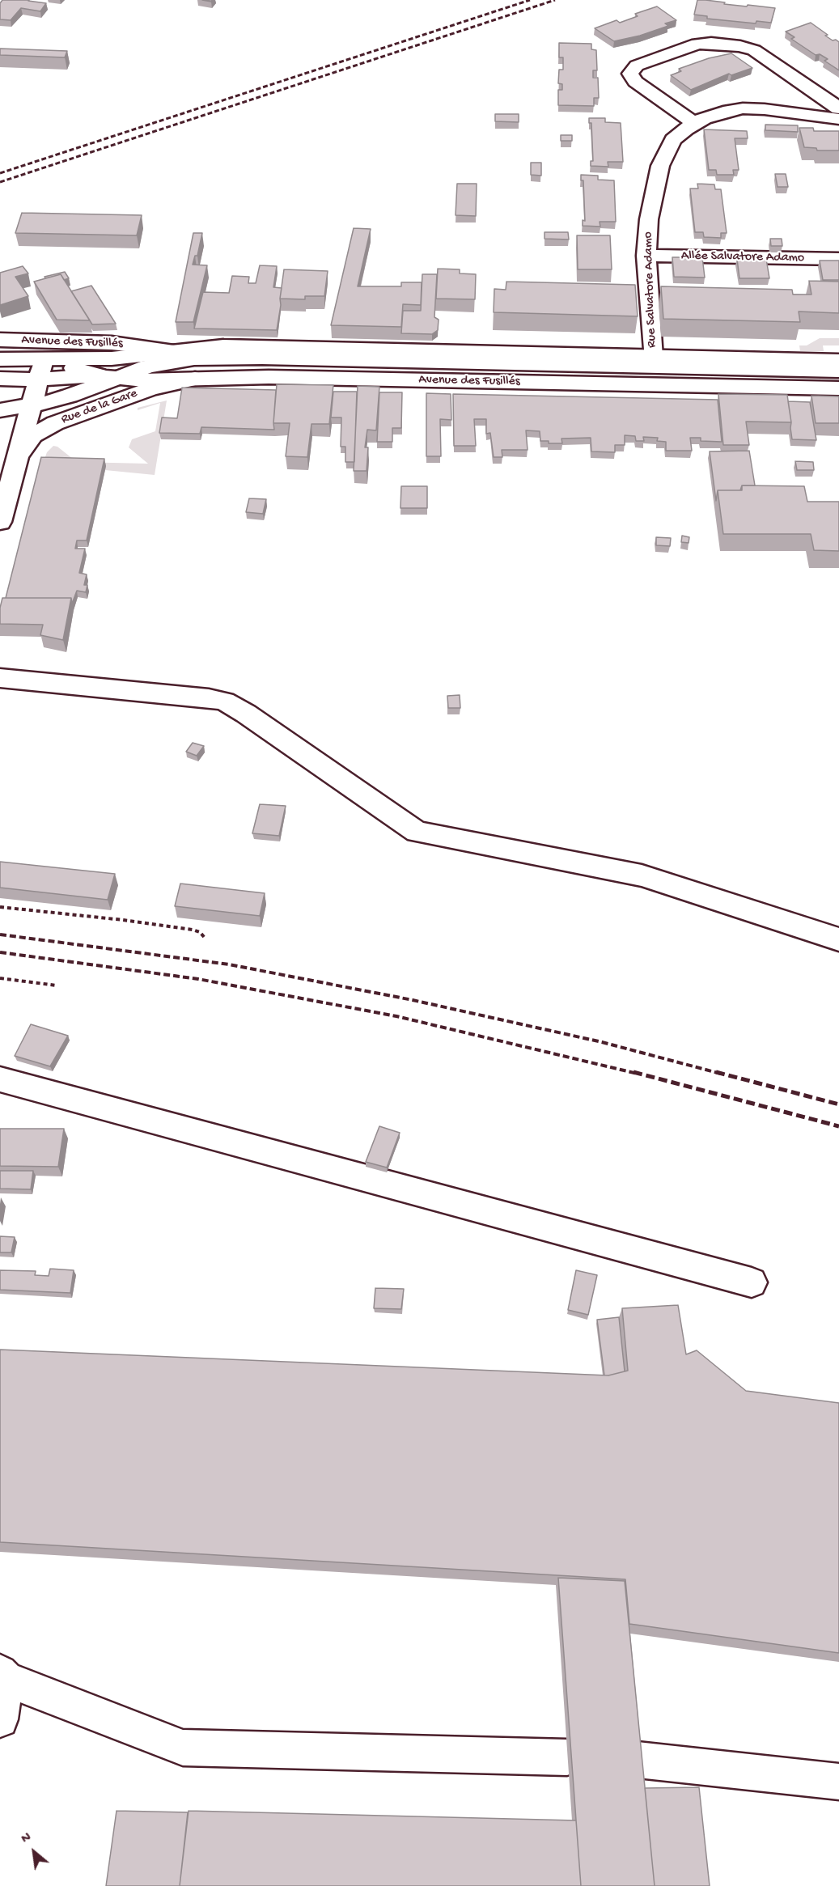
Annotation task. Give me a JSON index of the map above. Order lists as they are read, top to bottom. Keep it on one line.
{"streets":{"main road":["Allée Salvatore Adamo","Rue Salvatore Adamo","Avenue des Fusillés","Rue de la Gare"]},"crossings":[["Allée Salvatore Adamo","Rue Salvatore Adamo"],["Rue Salvatore Adamo","Avenue des Fusillés"],["Avenue des Fusillés","Rue de la Gare"]],"north":"top left"}
